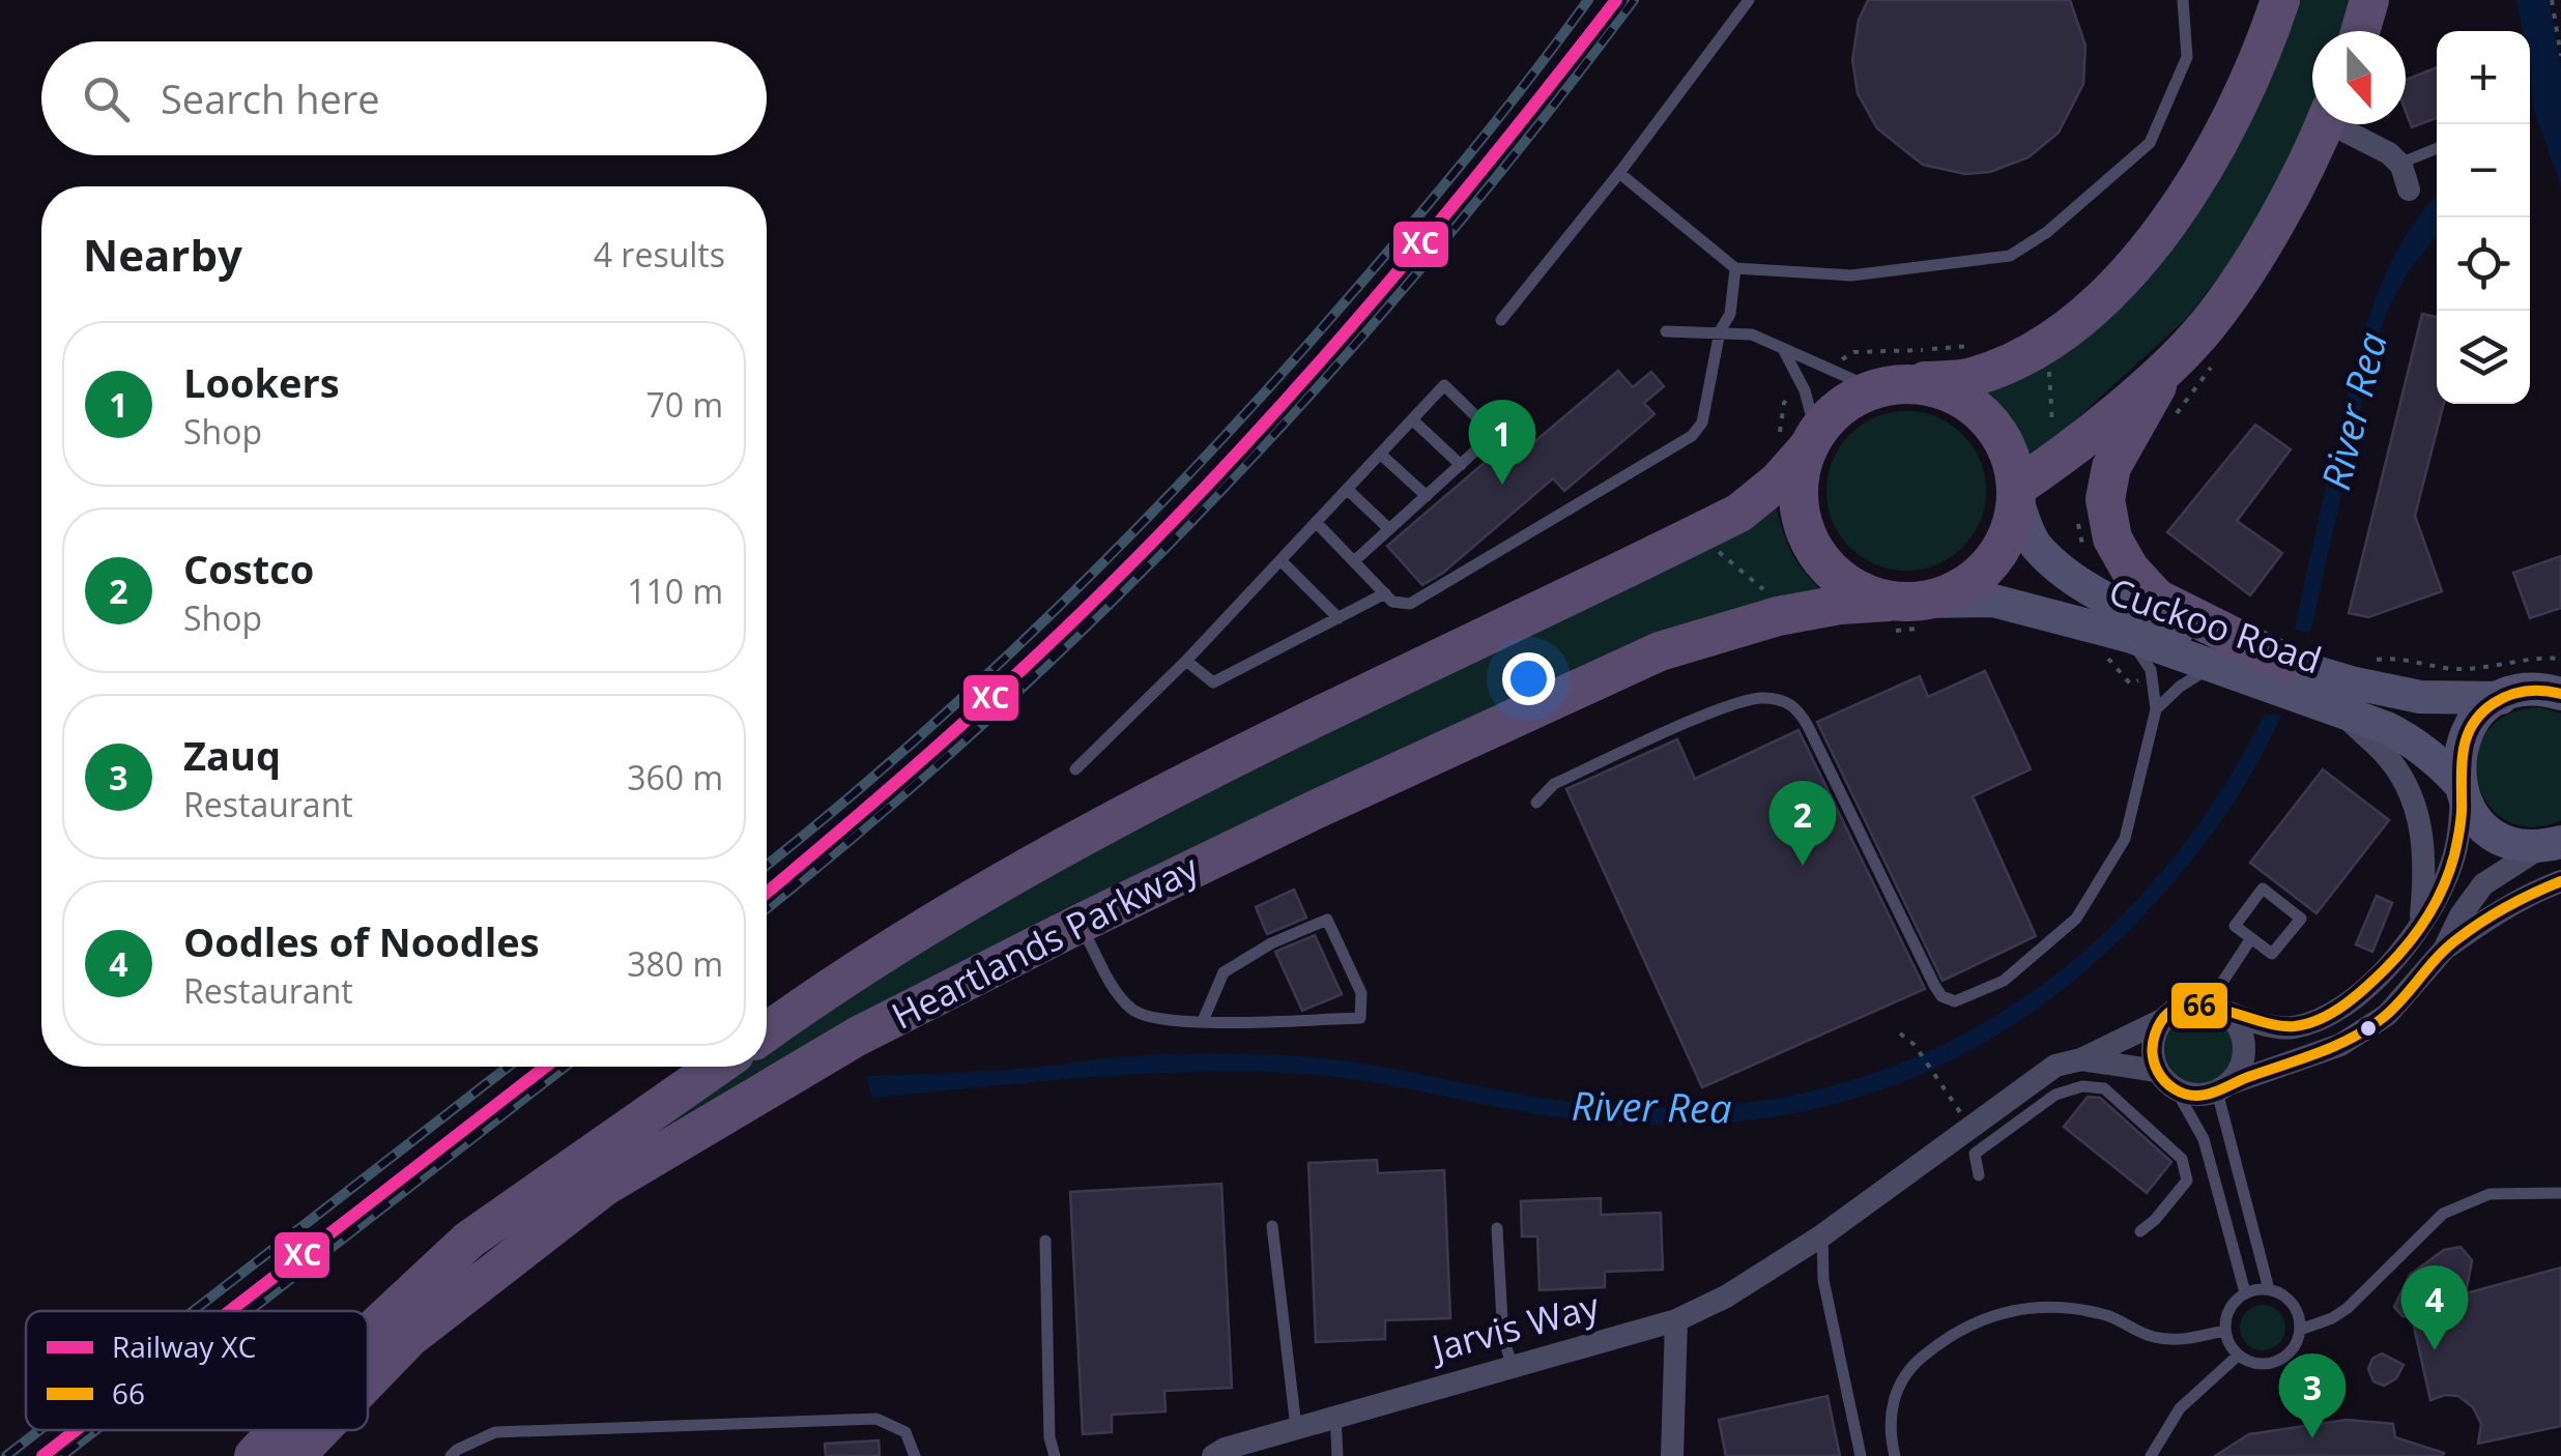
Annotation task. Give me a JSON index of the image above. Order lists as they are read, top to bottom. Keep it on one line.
{"streets":{"main road":["Cuckoo Road","Heartlands Parkway"],"street":["Jarvis Way"]},"crossings":[["Cuckoo Road","Heartlands Parkway"]],"water":["River Rea"],"lines":["rail line XC","transit line 66"],"legend":["Railway XC","66"],"north":"bottom","page":{"map_buttons":["+","−"],"search":"Search here","heading":["Nearby","4 results"],"list":[{"mark":"1","name":"Lookers","note":"Shop","value":"70 m"},{"mark":"2","name":"Costco","note":"Shop","value":"110 m"},{"mark":"3","name":"Zauq","note":"Restaurant","value":"360 m"},{"mark":"4","name":"Oodles of Noodles","note":"Restaurant","value":"380 m"}],"pins":["1","2","4","3"]}}
